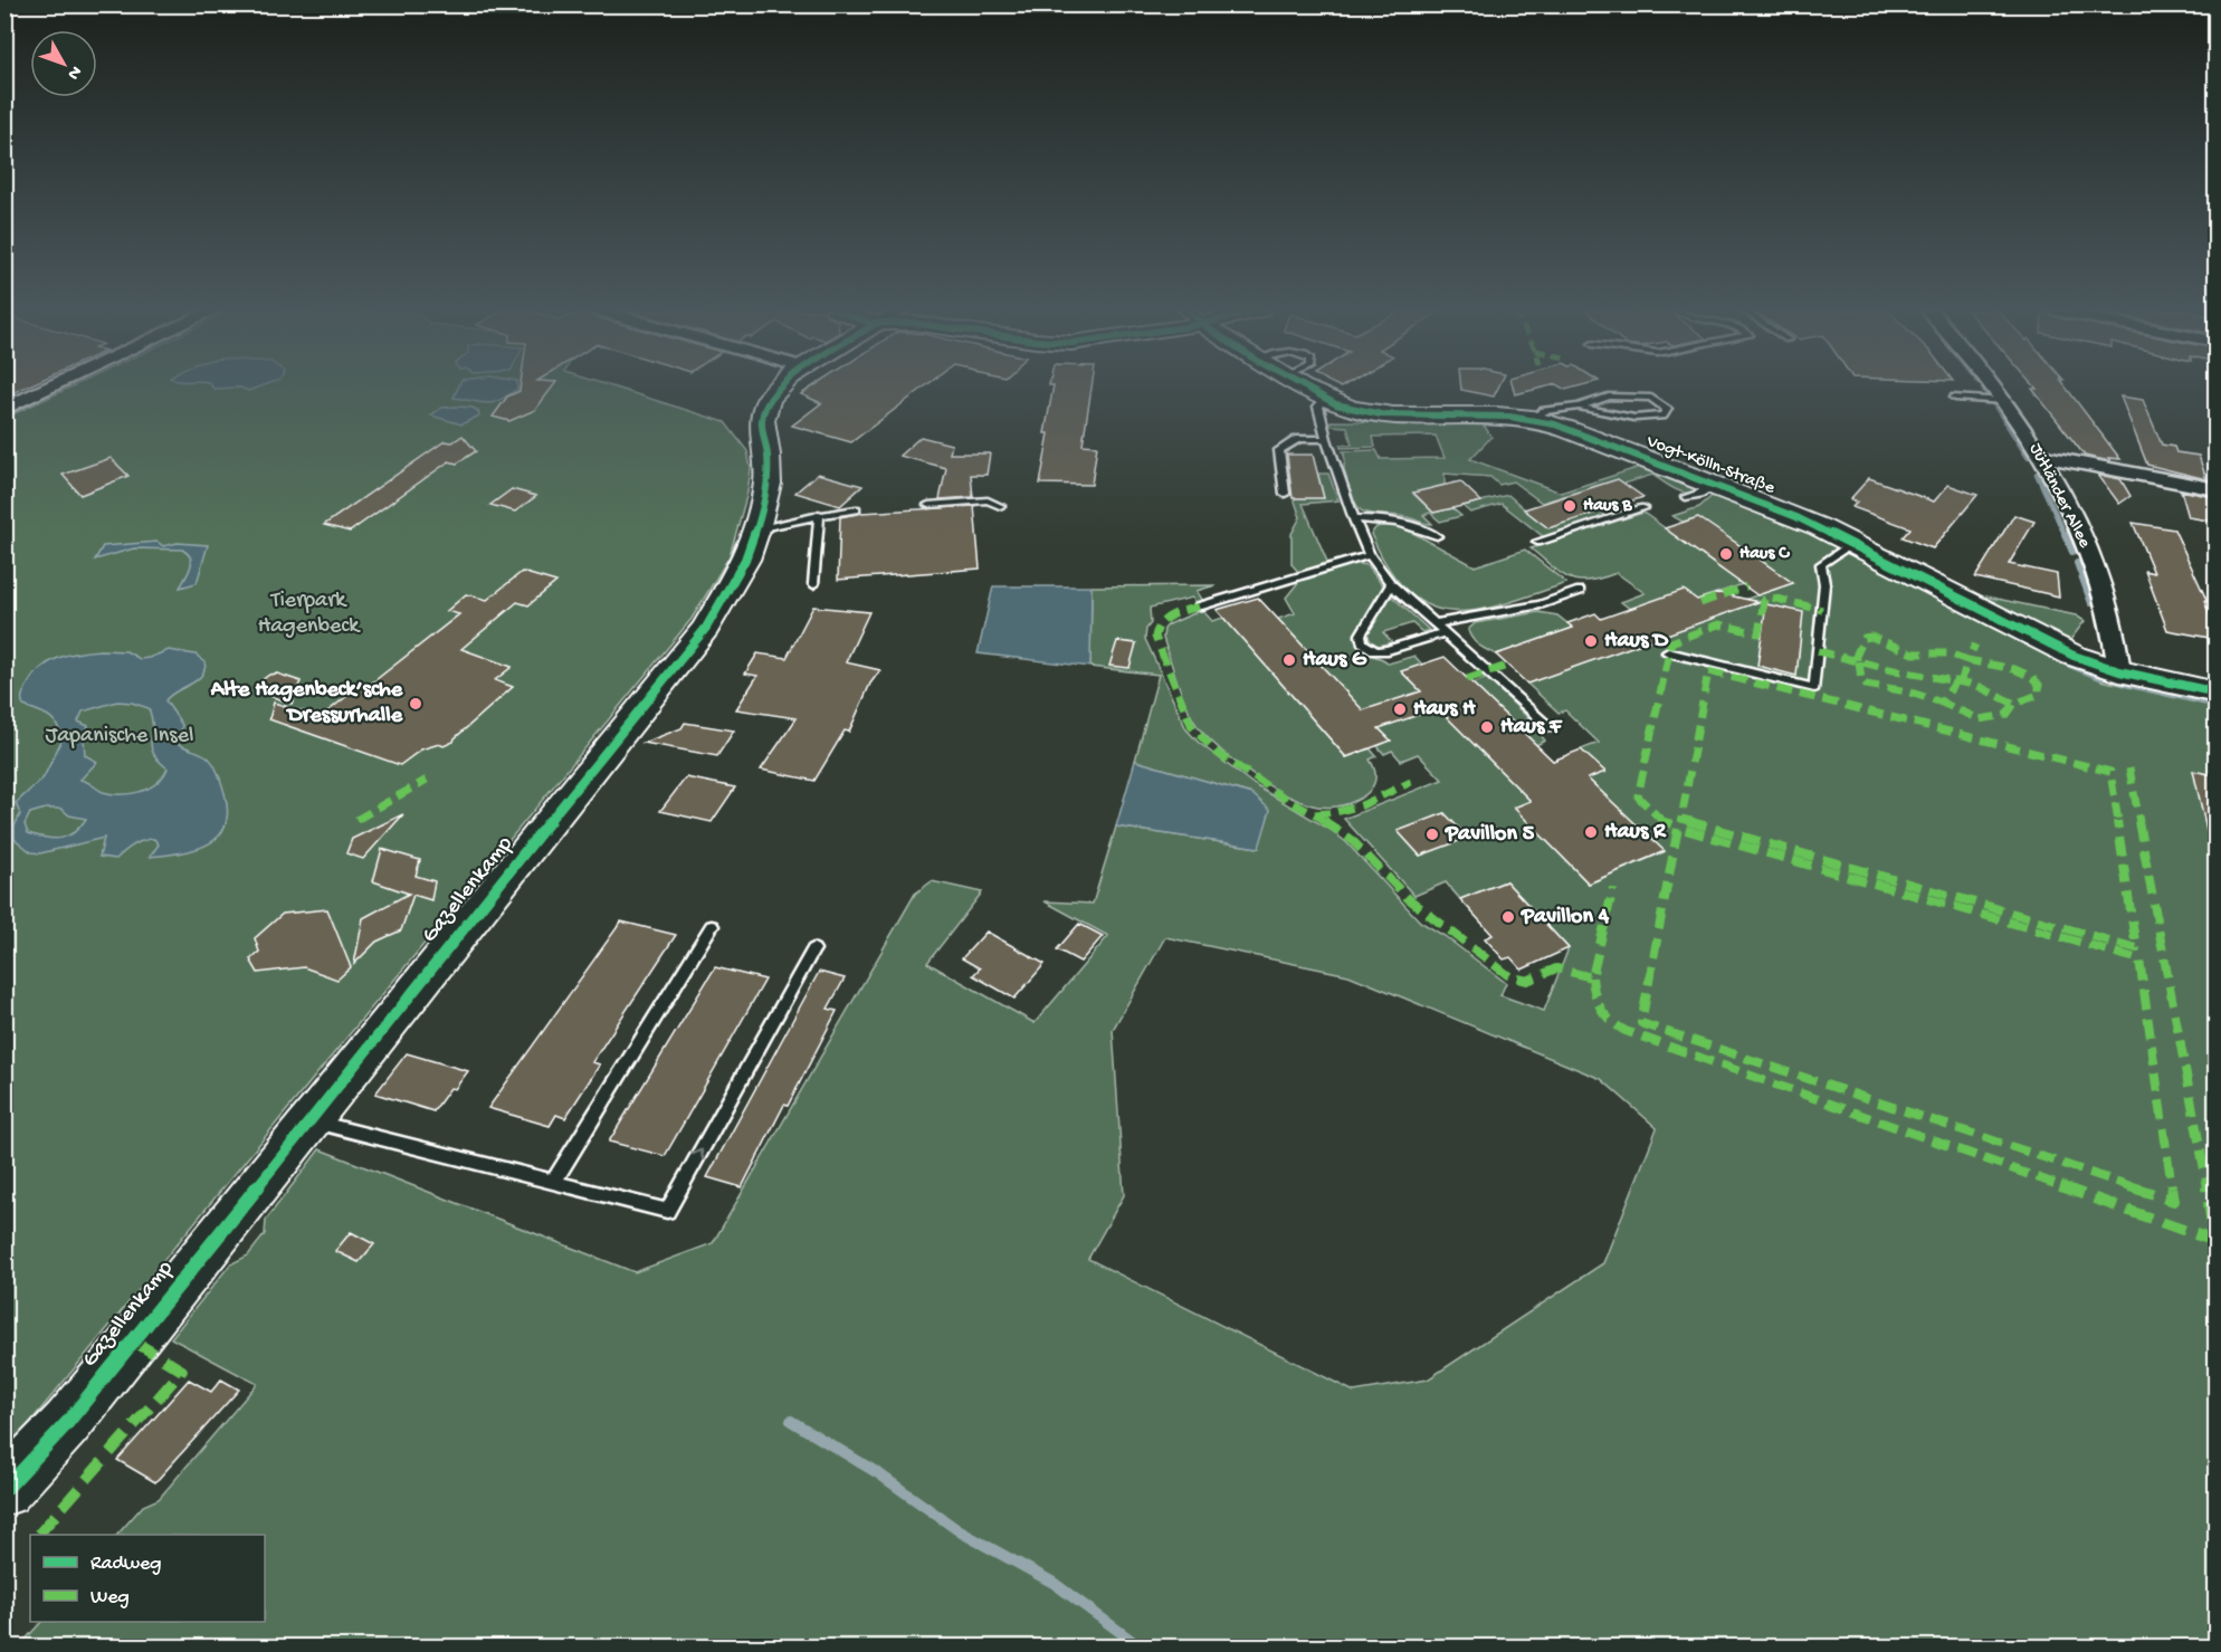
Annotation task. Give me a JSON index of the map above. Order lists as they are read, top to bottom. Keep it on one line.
{"streets":{"street":["Vogt-Kölln-Straße","Jütländer Allee","Gazellenkamp"]},"crossings":[["Vogt-Kölln-Straße","Jütländer Allee"]],"parks":["Tierpark Hagenbeck","Japanische Insel"],"places":["Haus B","Haus C","Haus D","Haus G","Alte Hagenbeck’sche Dressurhalle","Haus H","Haus F","Haus R","Pavillon 5","Pavillon 4"],"legend":["Radweg","Weg"],"north":"bottom right"}
